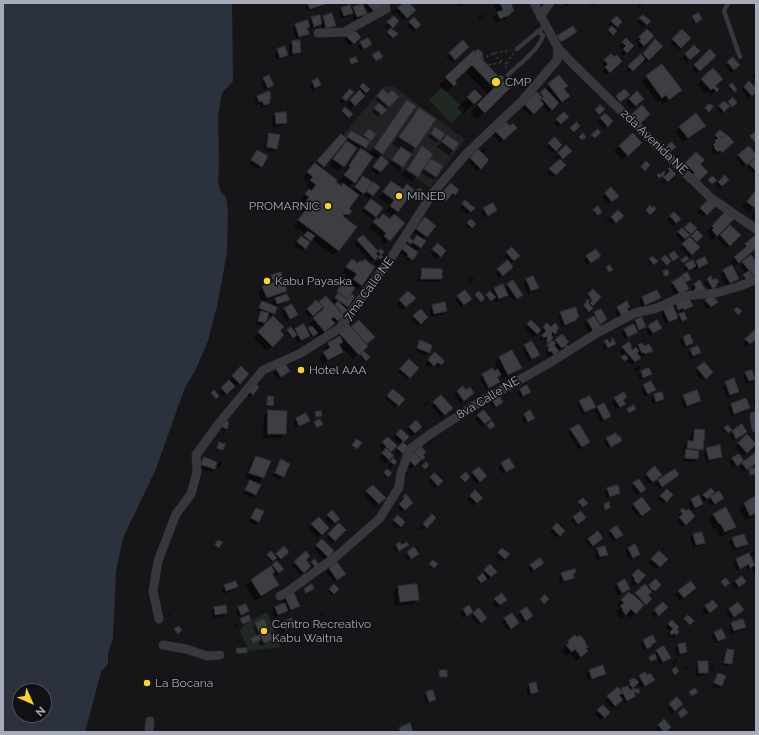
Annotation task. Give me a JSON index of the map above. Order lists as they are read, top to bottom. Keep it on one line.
{"streets":{"street":["2da Avenida NE","7ma Calle NE","8va Calle NE"]},"places":["CMP","MINED","PROMARNIC","Kabu Payaska","Hotel AAA","Centro Recreativo Kabu Waitna","La Bocana"],"north":"bottom right"}
